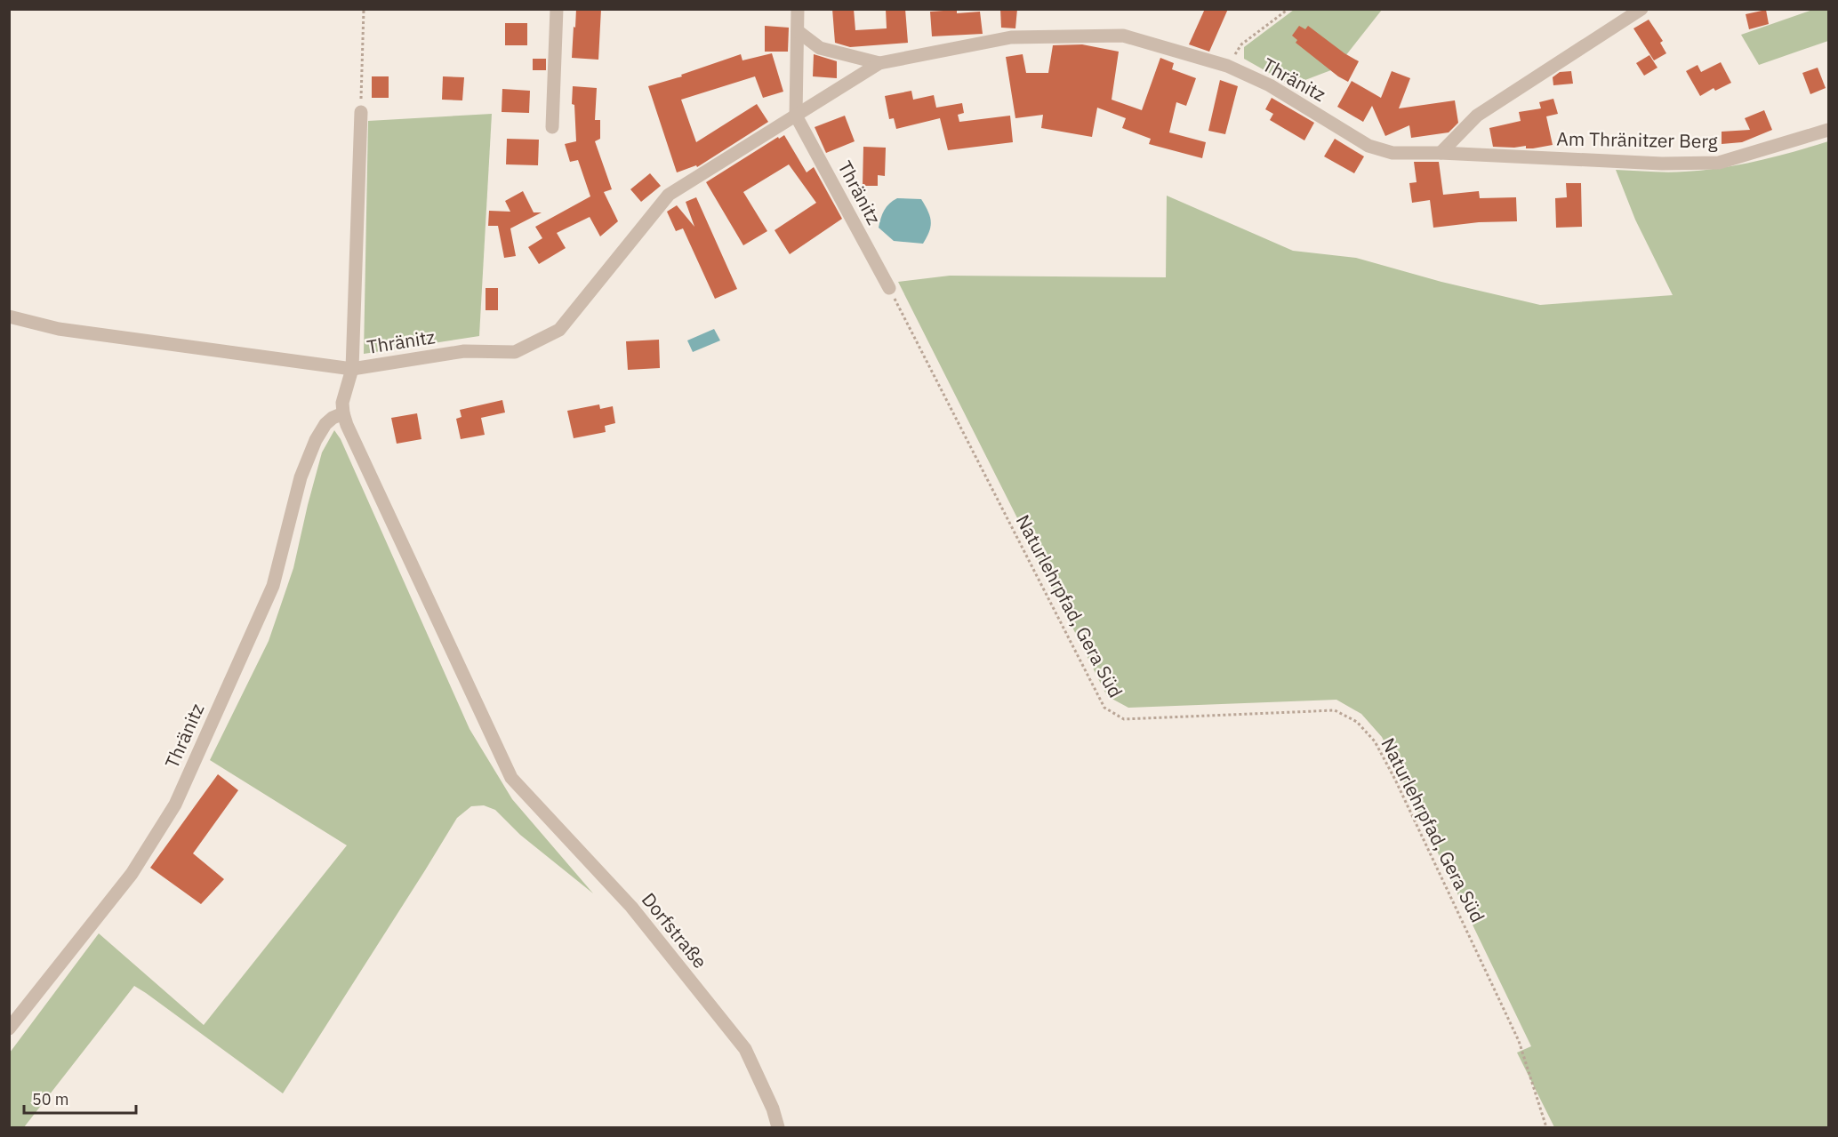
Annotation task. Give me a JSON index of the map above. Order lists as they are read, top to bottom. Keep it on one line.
{"streets":{"street":["Thränitz","Am Thränitzer Berg","Dorfstraße"],"path":["Naturlehrpfad, Gera Süd"]},"crossings":[["Thränitz","Am Thränitzer Berg"],["Thränitz","Naturlehrpfad, Gera Süd"],["Thränitz","Dorfstraße"]],"scale_bar":"50 m"}
